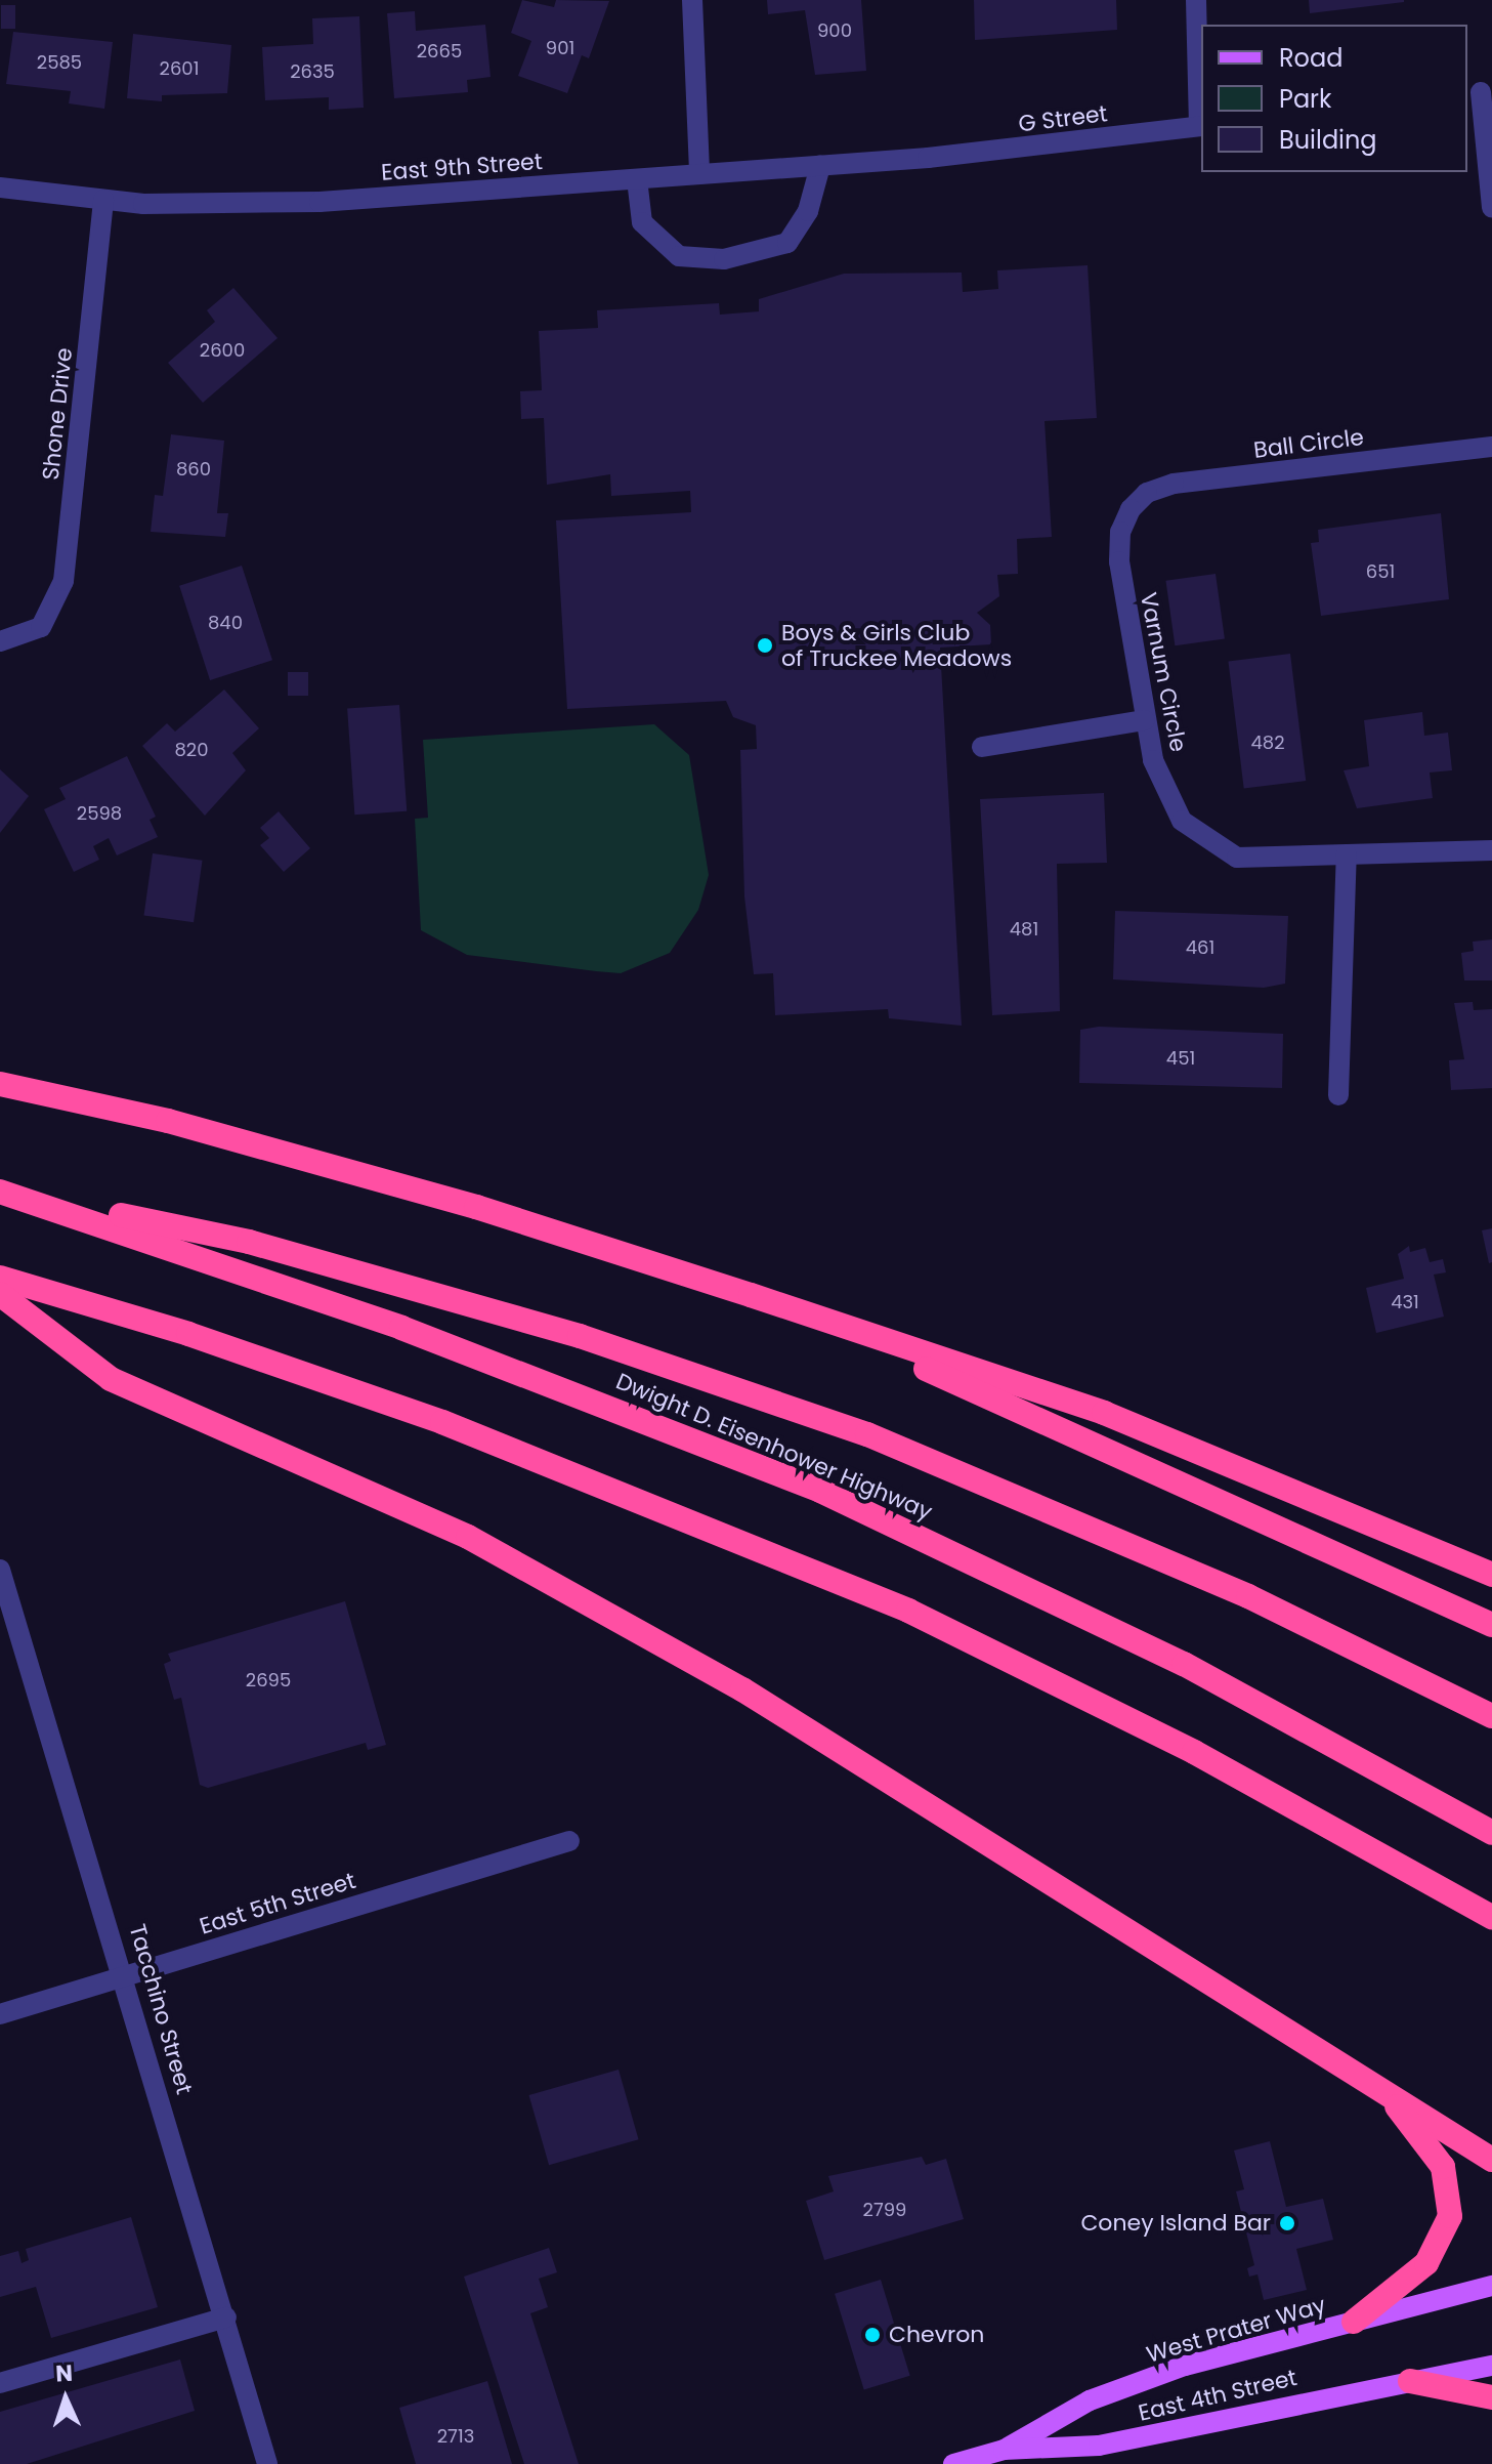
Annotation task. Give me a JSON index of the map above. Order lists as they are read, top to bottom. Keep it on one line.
{"streets":{"highway":["Dwight D. Eisenhower Highway"],"main road":["West Prater Way","East 4th Street"],"street":["G Street","East 9th Street","Shone Drive","Ball Circle","Varnum Circle","East 5th Street","Tacchino Street"]},"crossings":[["G Street","East 9th Street"],["East 9th Street","Shone Drive"],["Ball Circle","Varnum Circle"],["East 5th Street","Tacchino Street"],["West Prater Way","East 4th Street"]],"places":["Boys & Girls Club of Truckee Meadows","Coney Island Bar","Chevron"],"house_numbers":["900","901","2665","2585","2601","2635","2600","860","651","840","482","820","2598","481","461","451","431","2695","2799","2713"],"legend":["Road","Park","Building"],"north":"top"}
